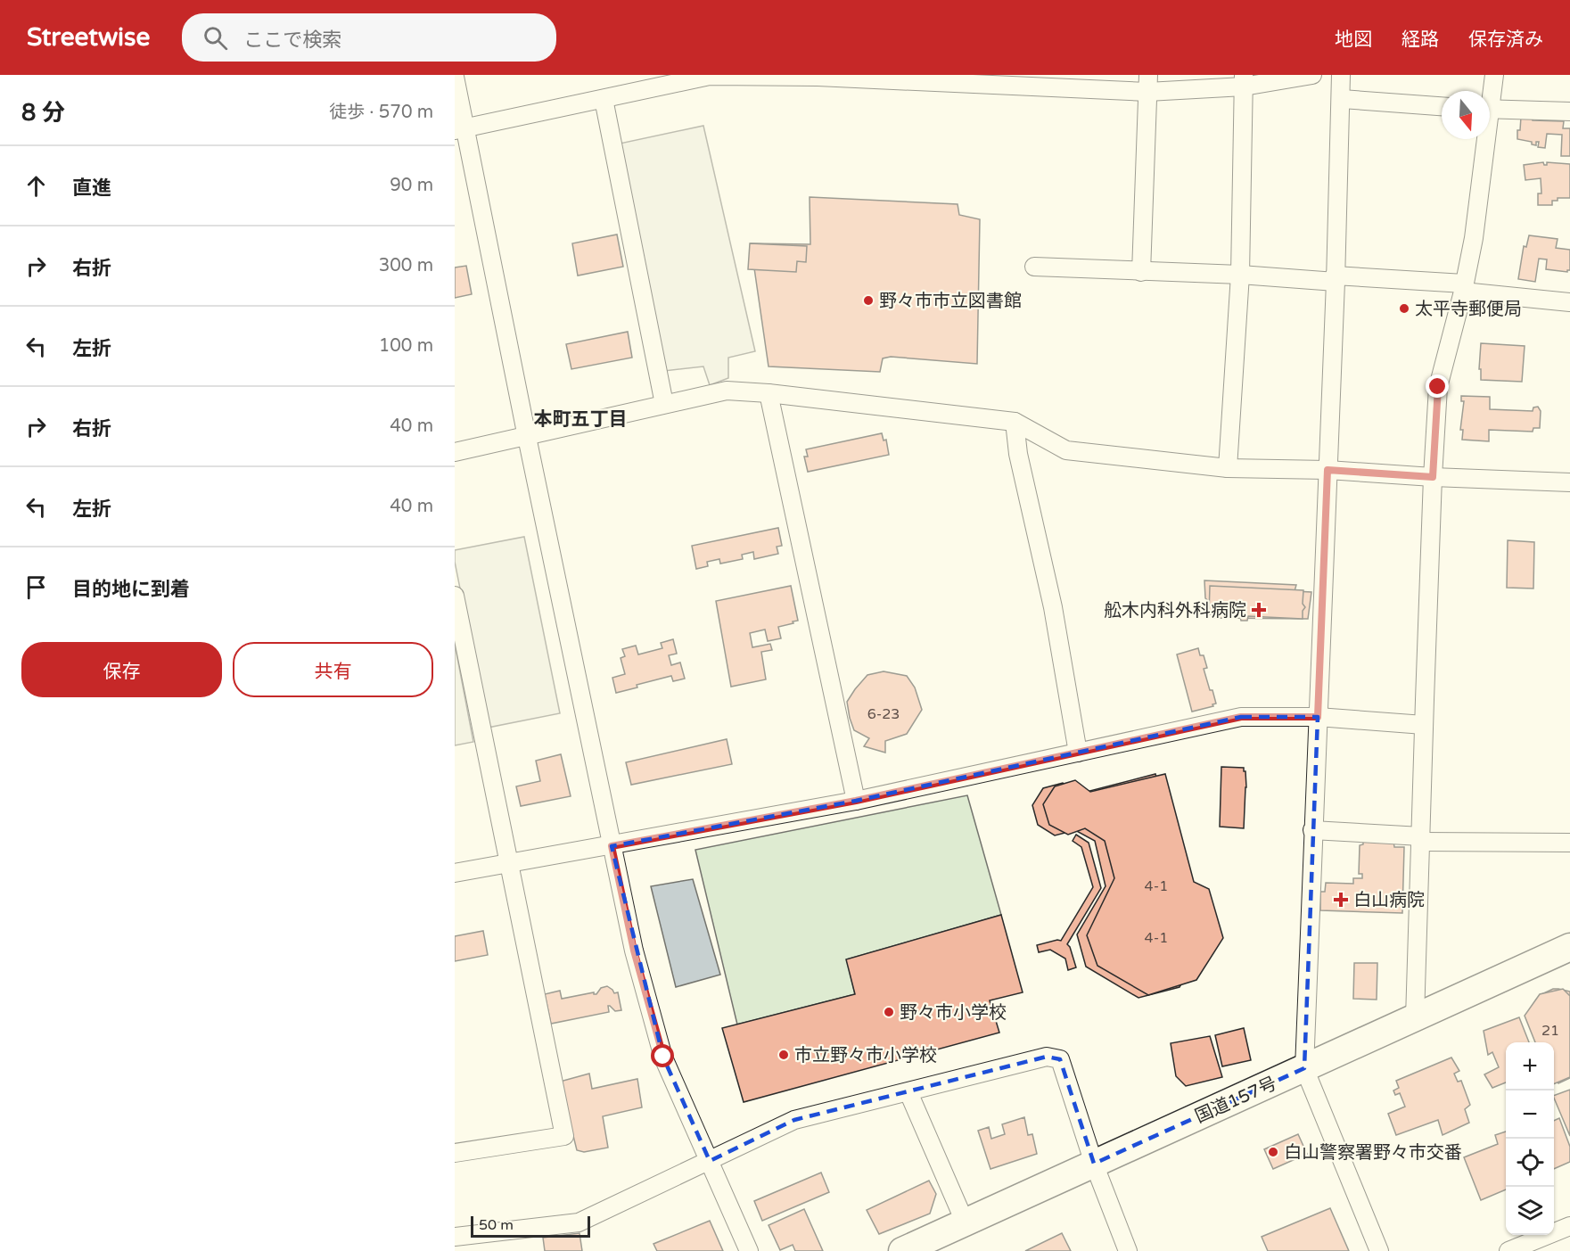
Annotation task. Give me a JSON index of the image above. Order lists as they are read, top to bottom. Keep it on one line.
{"streets":{"highway":["国道157号"]},"districts":["本町五丁目"],"places":{"other":["野々市市立図書館","太平寺郵便局","野々市小学校","市立野々市小学校","白山警察署野々市交番"],"health":["舩木内科外科病院","白山病院"]},"house_numbers":["6-23","4-1","4-1","21"],"scale_bar":"50 m","north":"bottom","page":{"header":"Streetwise","search":"ここで検索","nav":["地図","経路","保存済み"],"heading":["8 分","徒歩 · 570 m"],"list":[["直進","90 m"],["右折","300 m"],["左折","100 m"],["右折","40 m"],["左折","40 m"],"目的地に到着"],"buttons":["保存","共有"],"map_buttons":["+","−"],"scale":"50 m"}}
